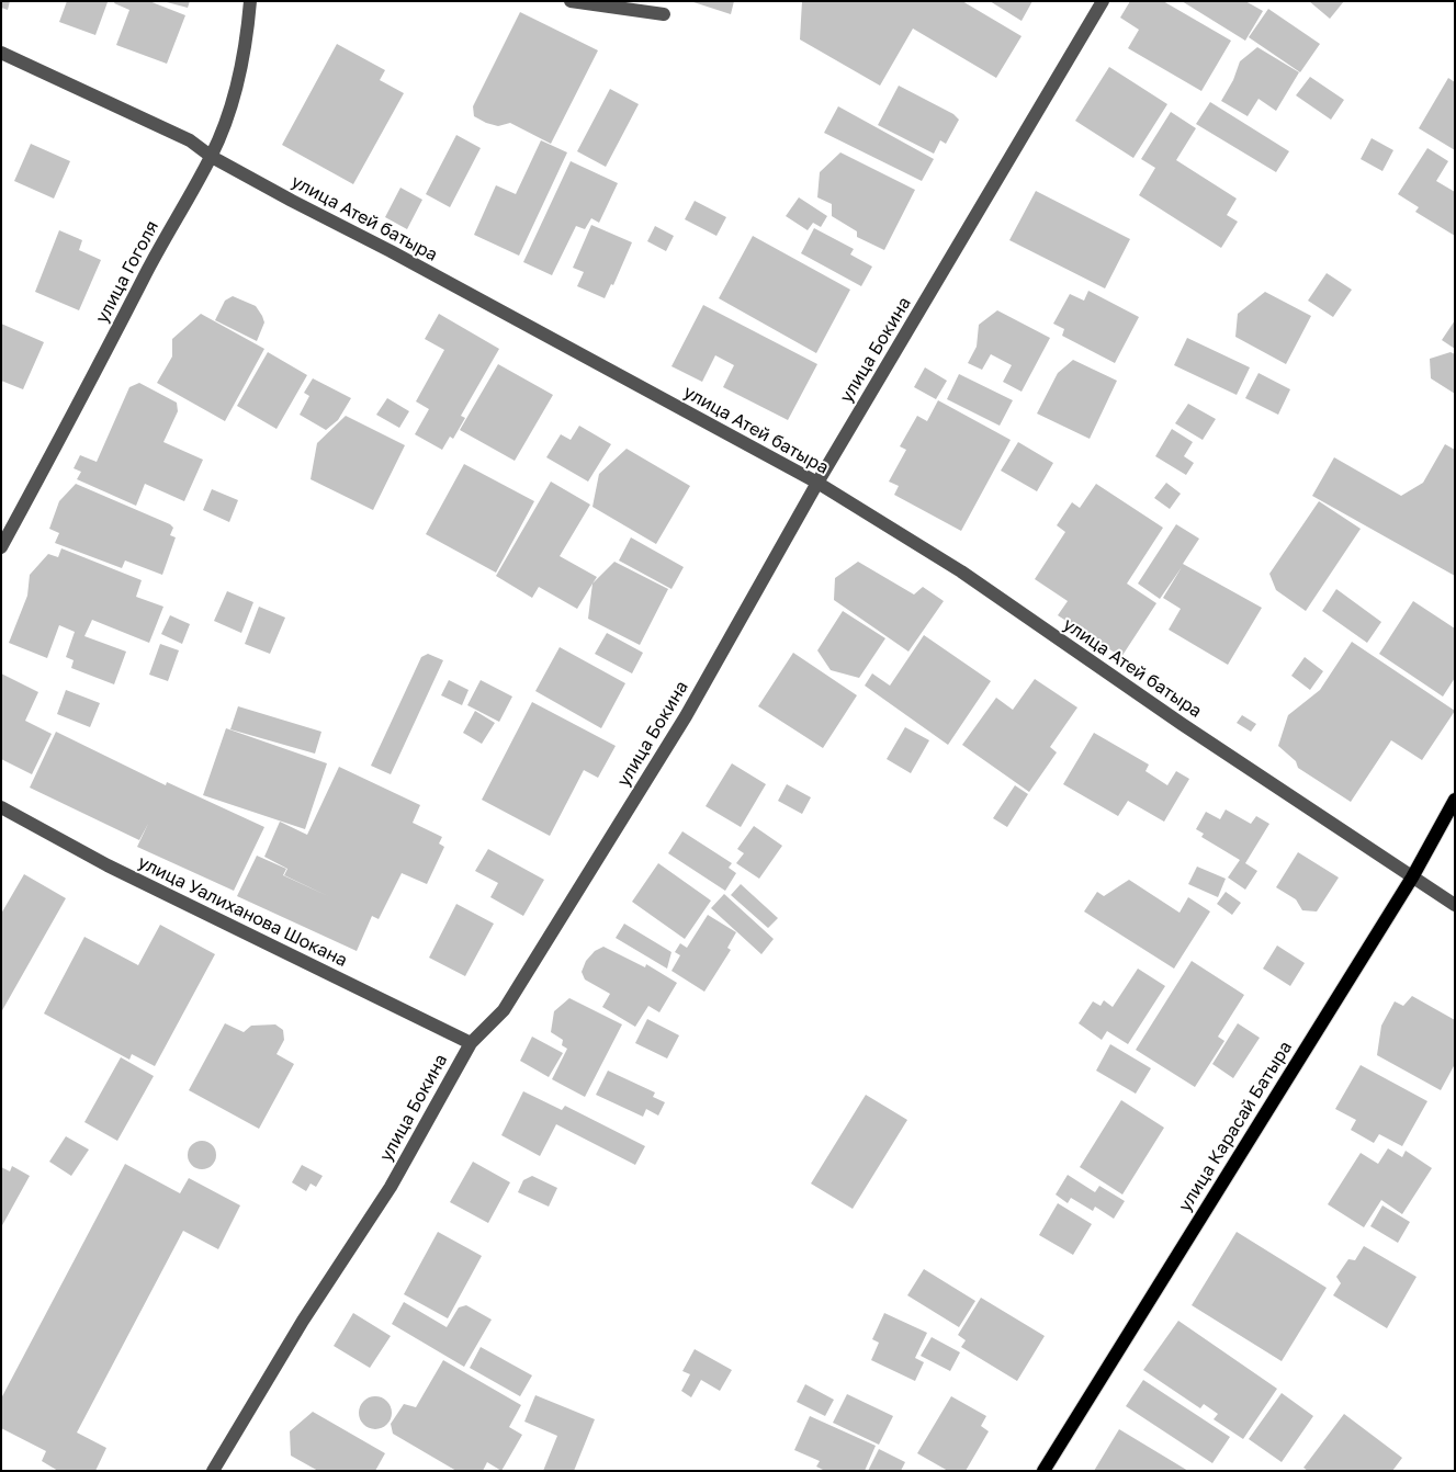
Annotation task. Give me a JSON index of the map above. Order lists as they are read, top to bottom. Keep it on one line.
{"streets":{"main road":["улица Карасай Батыра"],"street":["улица Атей батыра","улица Гоголя","улица Бокина","улица Уалиханова Шокана"]},"crossings":[["улица Атей батыра","улица Гоголя"],["улица Атей батыра","улица Бокина"],["улица Атей батыра","улица Карасай Батыра"],["улица Бокина","улица Уалиханова Шокана"]]}
